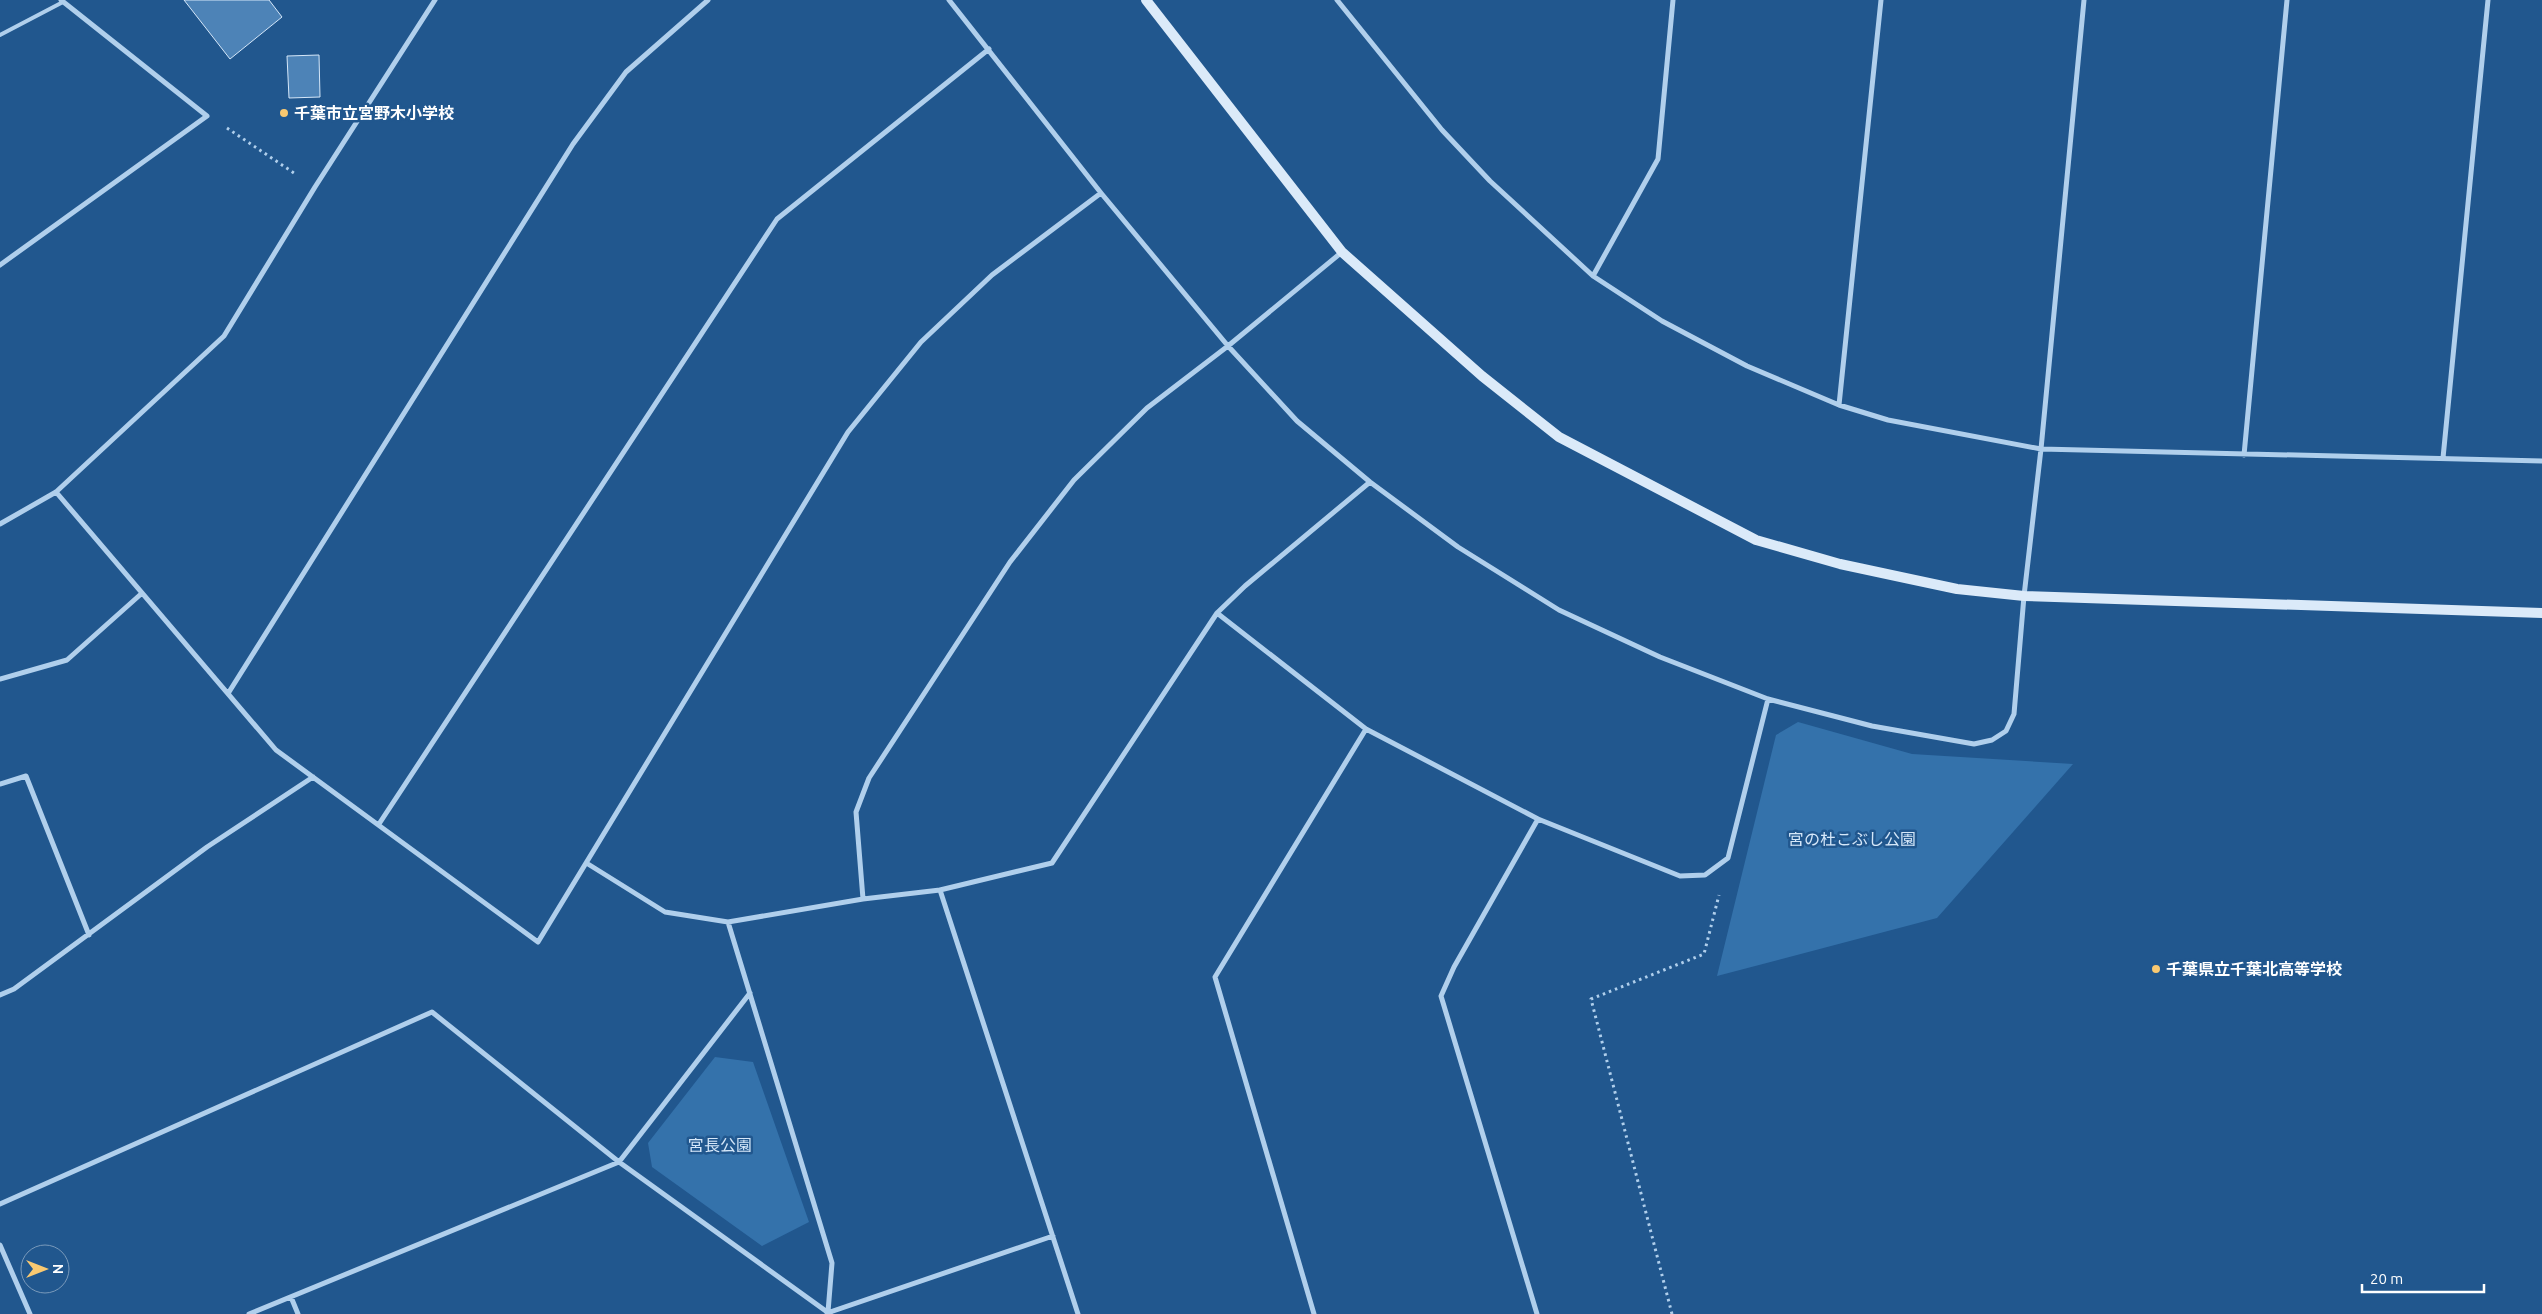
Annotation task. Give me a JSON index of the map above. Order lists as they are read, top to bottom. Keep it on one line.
{"parks":["宮の杜こぶし公園","宮長公園"],"places":["千葉市立宮野木小学校","千葉県立千葉北高等学校"],"scale_bar":"20 m","north":"right"}
